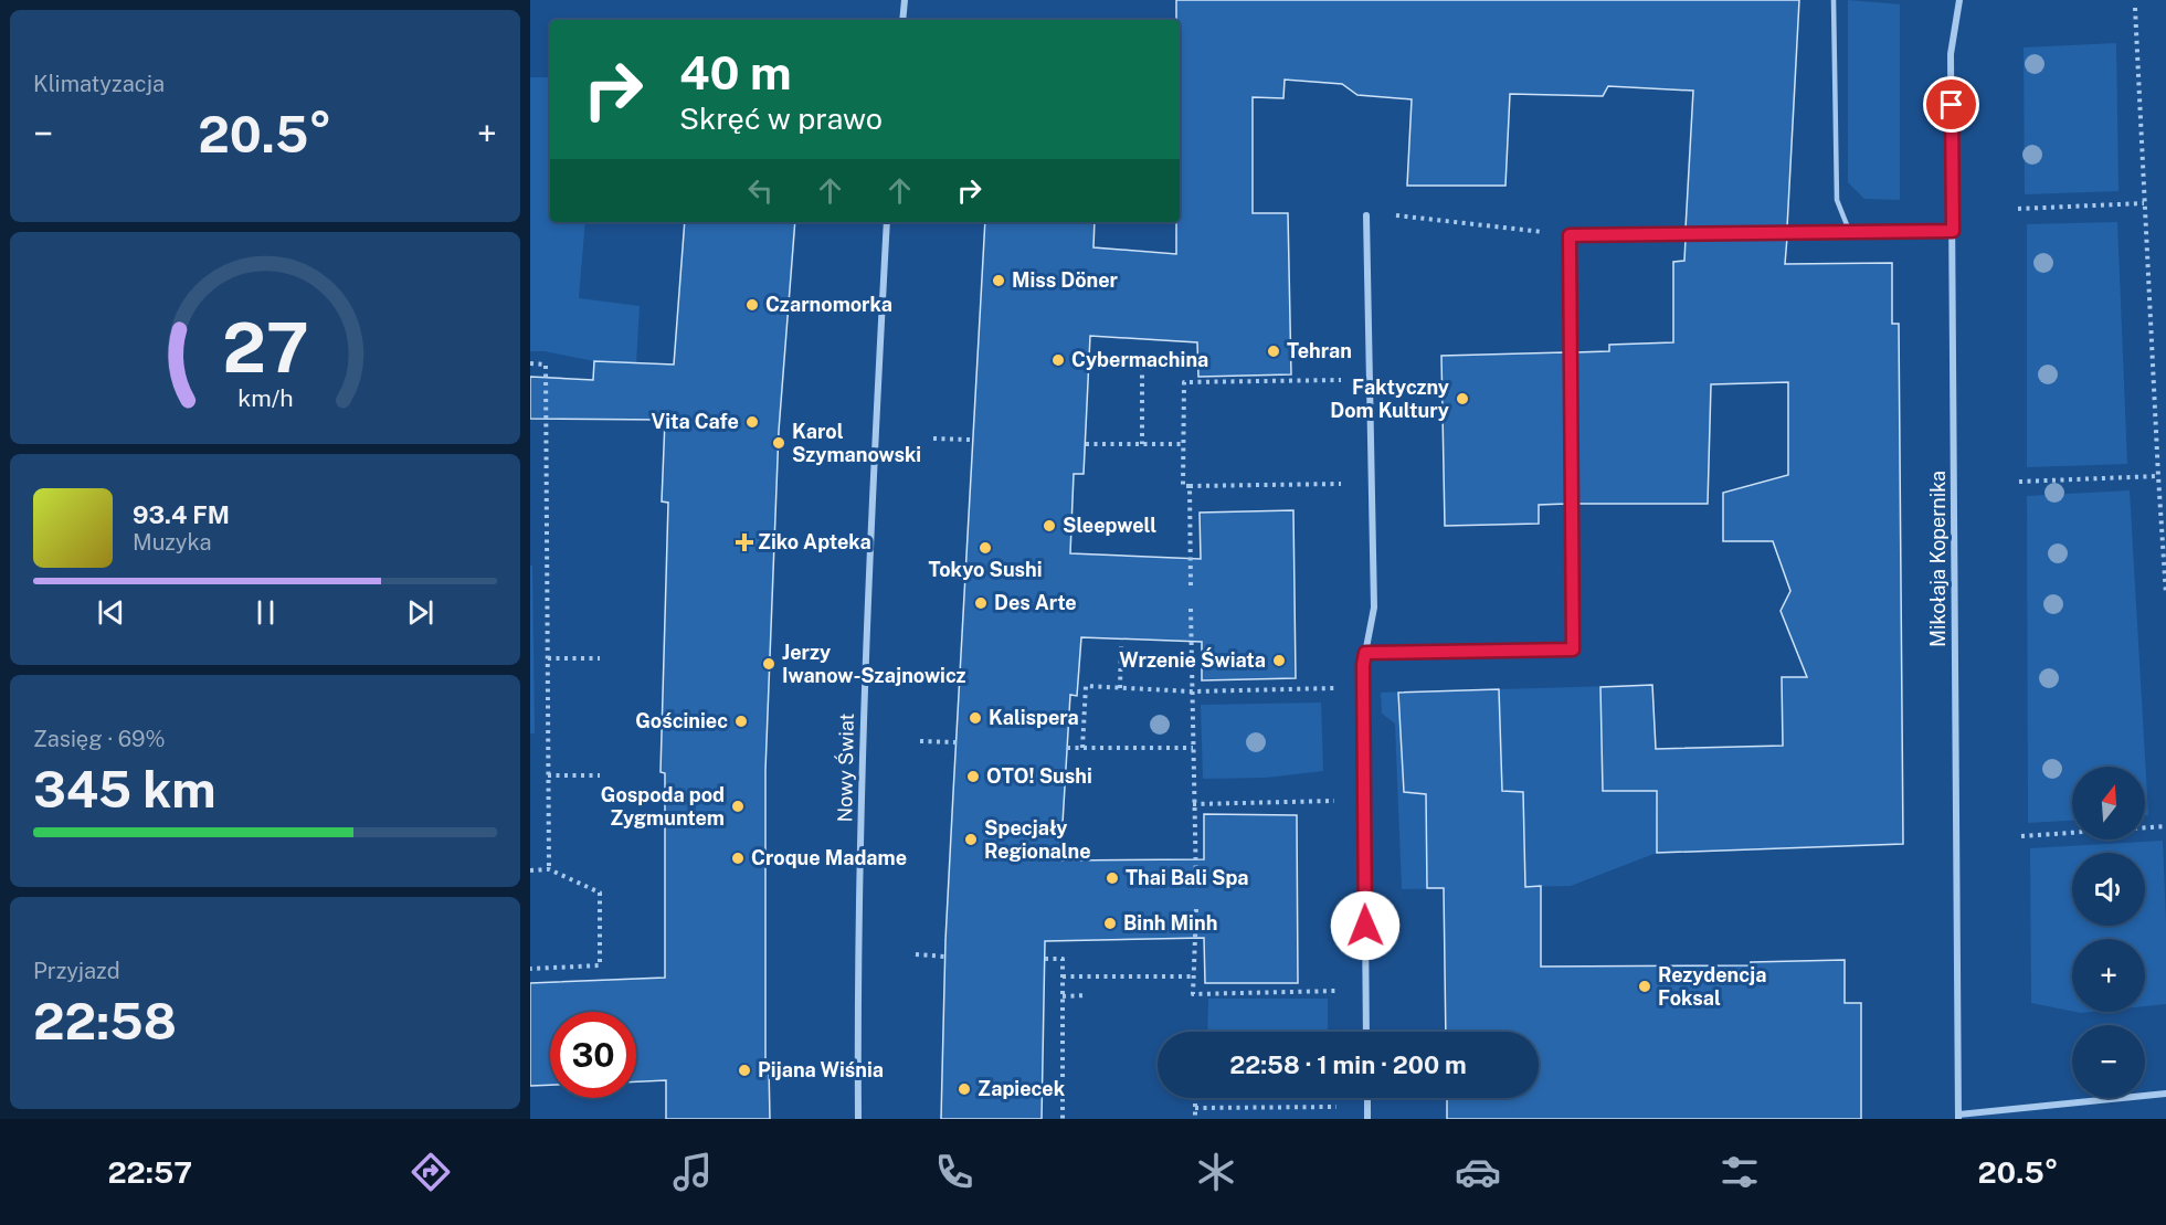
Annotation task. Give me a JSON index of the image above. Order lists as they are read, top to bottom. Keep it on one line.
{"streets":{"street":["Mikołaja Kopernika","Nowy Świat"]},"places":{"other":["Miss Döner","Czarnomorka","Tehran","Cybermachina","Faktyczny Dom Kultury","Vita Cafe","Karol Szymanowski","Sleepwell","Tokyo Sushi","Des Arte","Wrzenie Świata","Jerzy Iwanow-Szajnowicz","Kalispera","Gościniec","OTO! Sushi","Gospoda pod Zygmuntem","Specjały Regionalne","Croque Madame","Thai Bali Spa","Binh Minh","Rezydencja Foksal","Pijana Wiśnia","Zapiecek"],"health":["Ziko Apteka"]},"north":"top","page":{"tile":["Klimatyzacja",["Zasięg · 69%","345 km"],["Przyjazd","22:58"]],"turn":["40 m","Skręć w prawo"],"heat":["−","20.5°","+"],"song":["93.4 FM","Muzyka"],"map_buttons":["+","−"],"limit":"30","trip":"22:58 · 1 min · 200 m","tabs":["22:57","20.5°"],"gauge":["27","km/h"]}}
